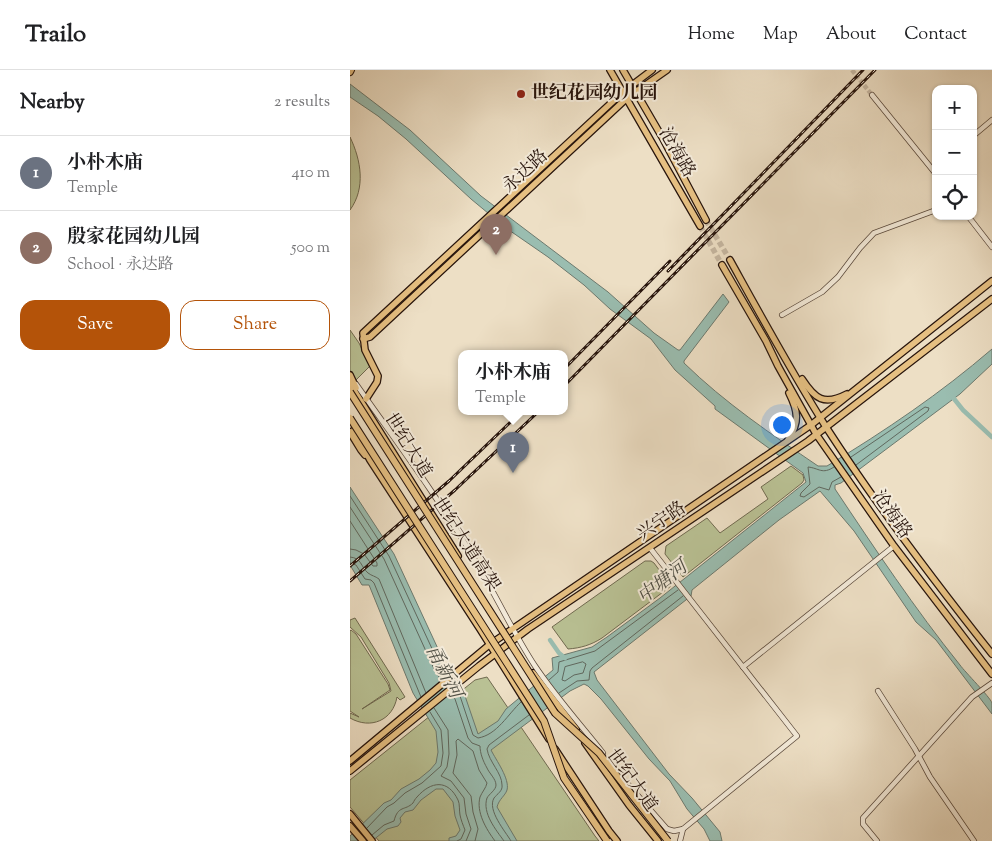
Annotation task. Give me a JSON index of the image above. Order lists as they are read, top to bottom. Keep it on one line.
{"streets":{"highway":["世纪大道高架"],"main road":["沧海路","永达路","世纪大道","兴宁路"]},"crossings":[["沧海路","永达路"],["沧海路","兴宁路"],["世纪大道","兴宁路"],["世纪大道","世纪大道高架"]],"water":["中塘河","甬新河"],"places":["世纪花园幼儿园"],"page":{"header":"Trailo","nav":["Home","Map","About","Contact"],"heading":["Nearby","2 results"],"map_buttons":["+","−"],"list":[{"mark":"1","name":"小朴木庙","note":"Temple","value":"410 m"},{"mark":"2","name":"殷家花园幼儿园","note":"School · 永达路","value":"500 m"}],"pins":["2","1"],"buttons":["Save","Share"],"popup":["小朴木庙","Temple"]}}
